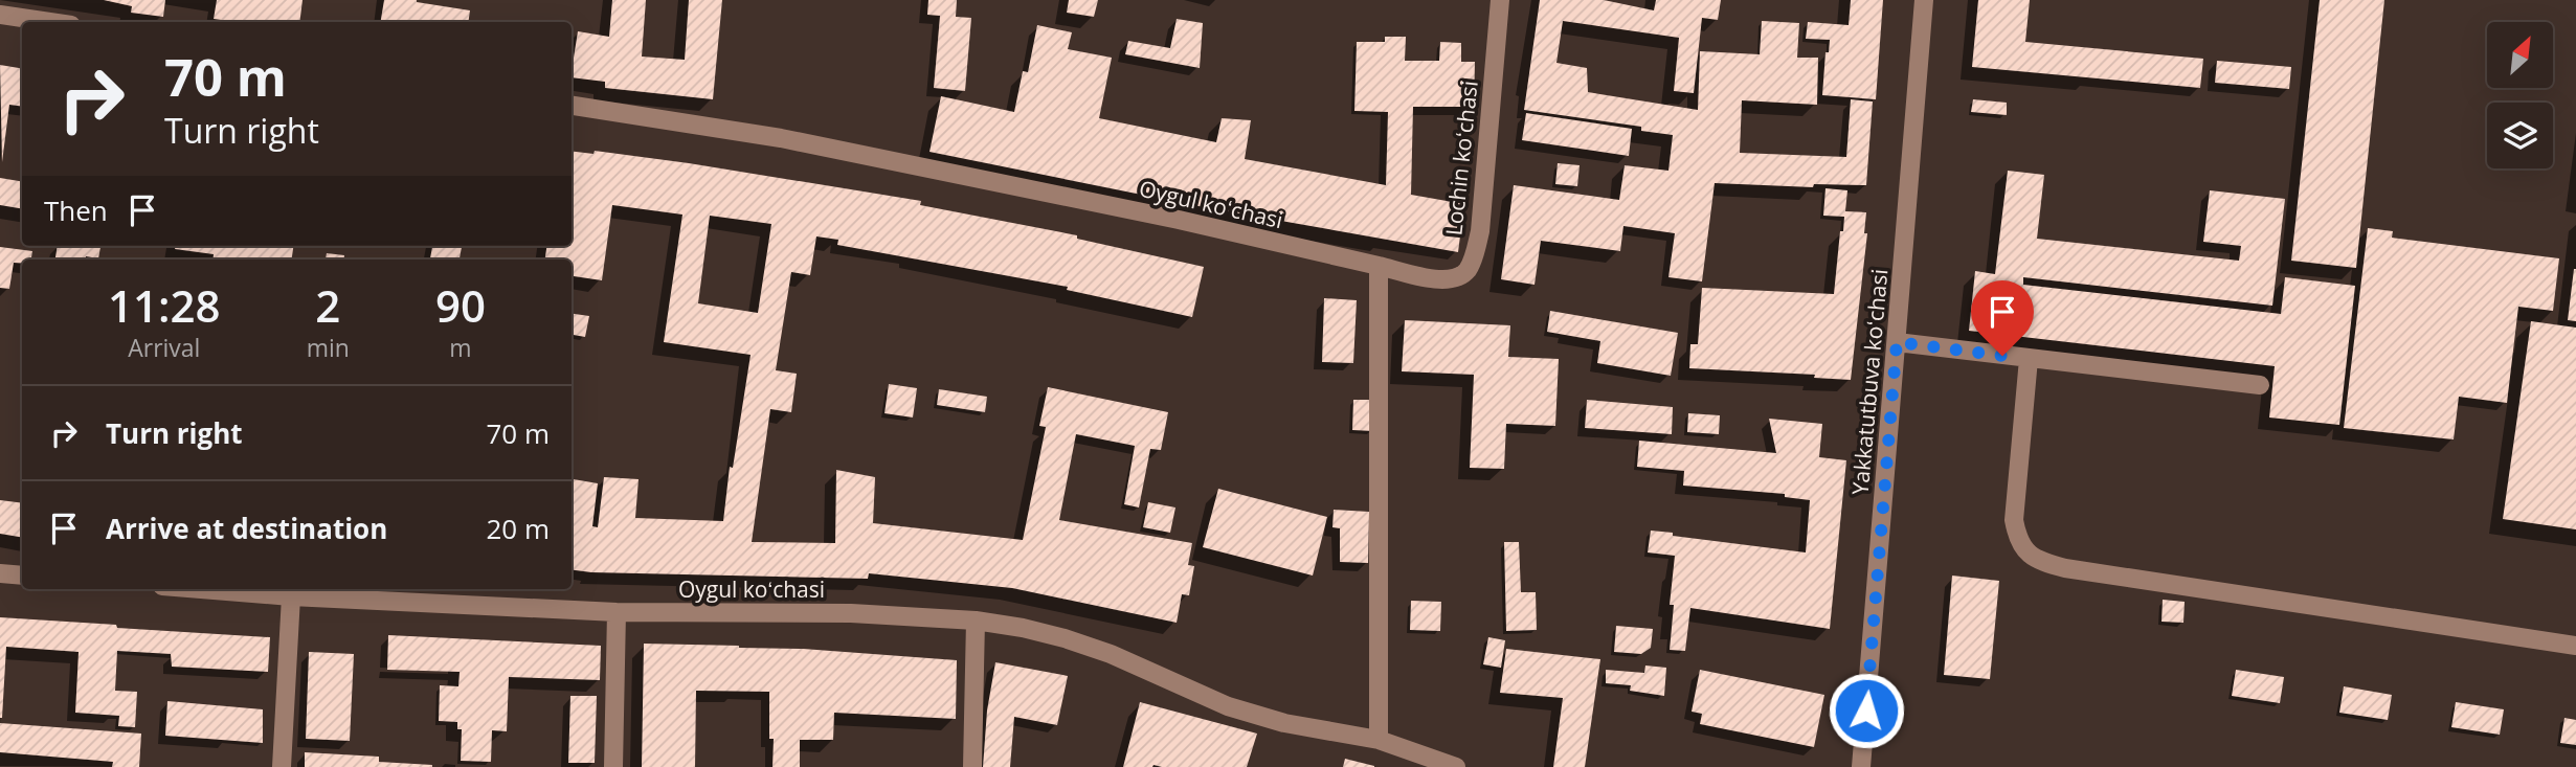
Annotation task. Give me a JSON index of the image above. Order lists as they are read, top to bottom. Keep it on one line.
{"streets":{"street":["Lochin koʻchasi","Oygul koʻchasi","Yakkatutbuva koʻchasi"]},"crossings":[["Lochin koʻchasi","Oygul koʻchasi"]],"north":"top right","page":{"turn":["70 m","Turn right"],"then":"Then","eta":["11:28","Arrival","2","min","90","m"],"list":[{"name":"Turn right","value":"70 m"},{"name":"Arrive at destination","value":"20 m"}]}}
